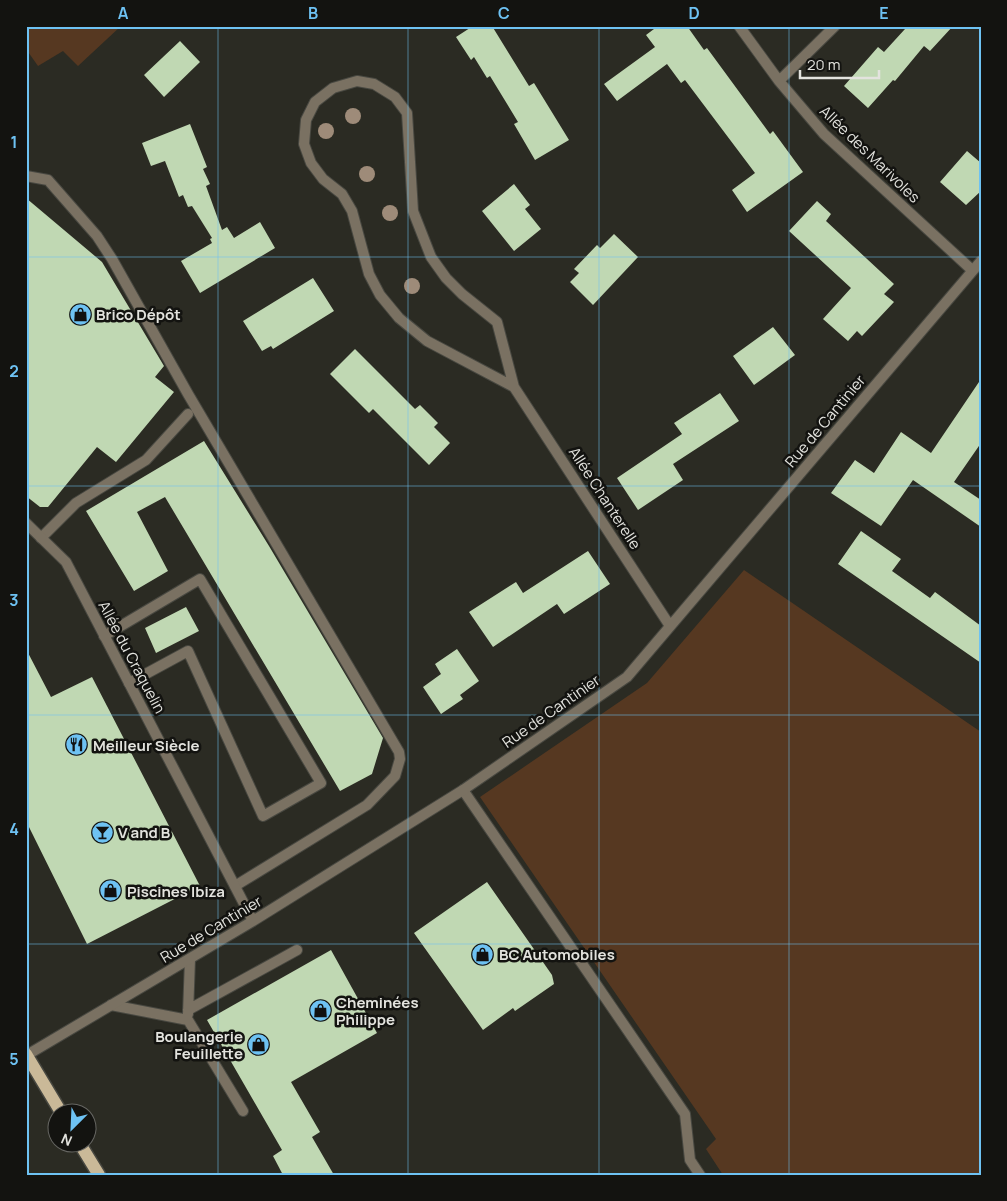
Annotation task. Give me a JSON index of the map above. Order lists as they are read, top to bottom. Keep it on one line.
{"streets":{"street":["Allée des Marivoles","Rue de Cantinier","Allée Chanterelle","Allée du Craquelin"]},"crossings":[["Allée des Marivoles","Rue de Cantinier"],["Rue de Cantinier","Allée Chanterelle"],["Rue de Cantinier","Allée du Craquelin"]],"places":{"shop":["Brico Dépôt","Piscines Ibiza","BC Automobiles","Cheminées Philippe","Boulangerie Feuillette"],"restaurant":["Meilleur Siècle"],"bar":["V and B"]},"scale_bar":"20 m","north":"bottom left","grid":{"columns":["A","B","C","D","E"],"rows":["1","2","3","4","5"]}}
